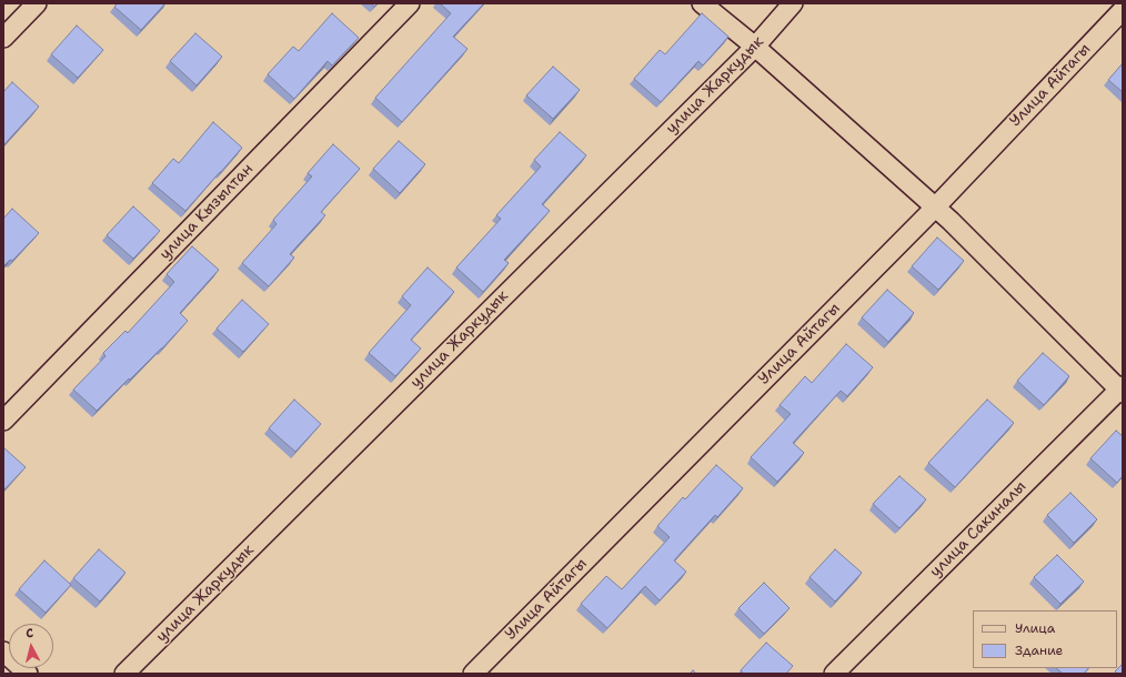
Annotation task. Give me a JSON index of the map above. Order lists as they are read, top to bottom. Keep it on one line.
{"streets":{"street":["улица Жаркудык","Улица Айтагы","улица Кызылтан","улица Сакиналы"]},"legend":["Улица","Здание"],"north":"top"}
